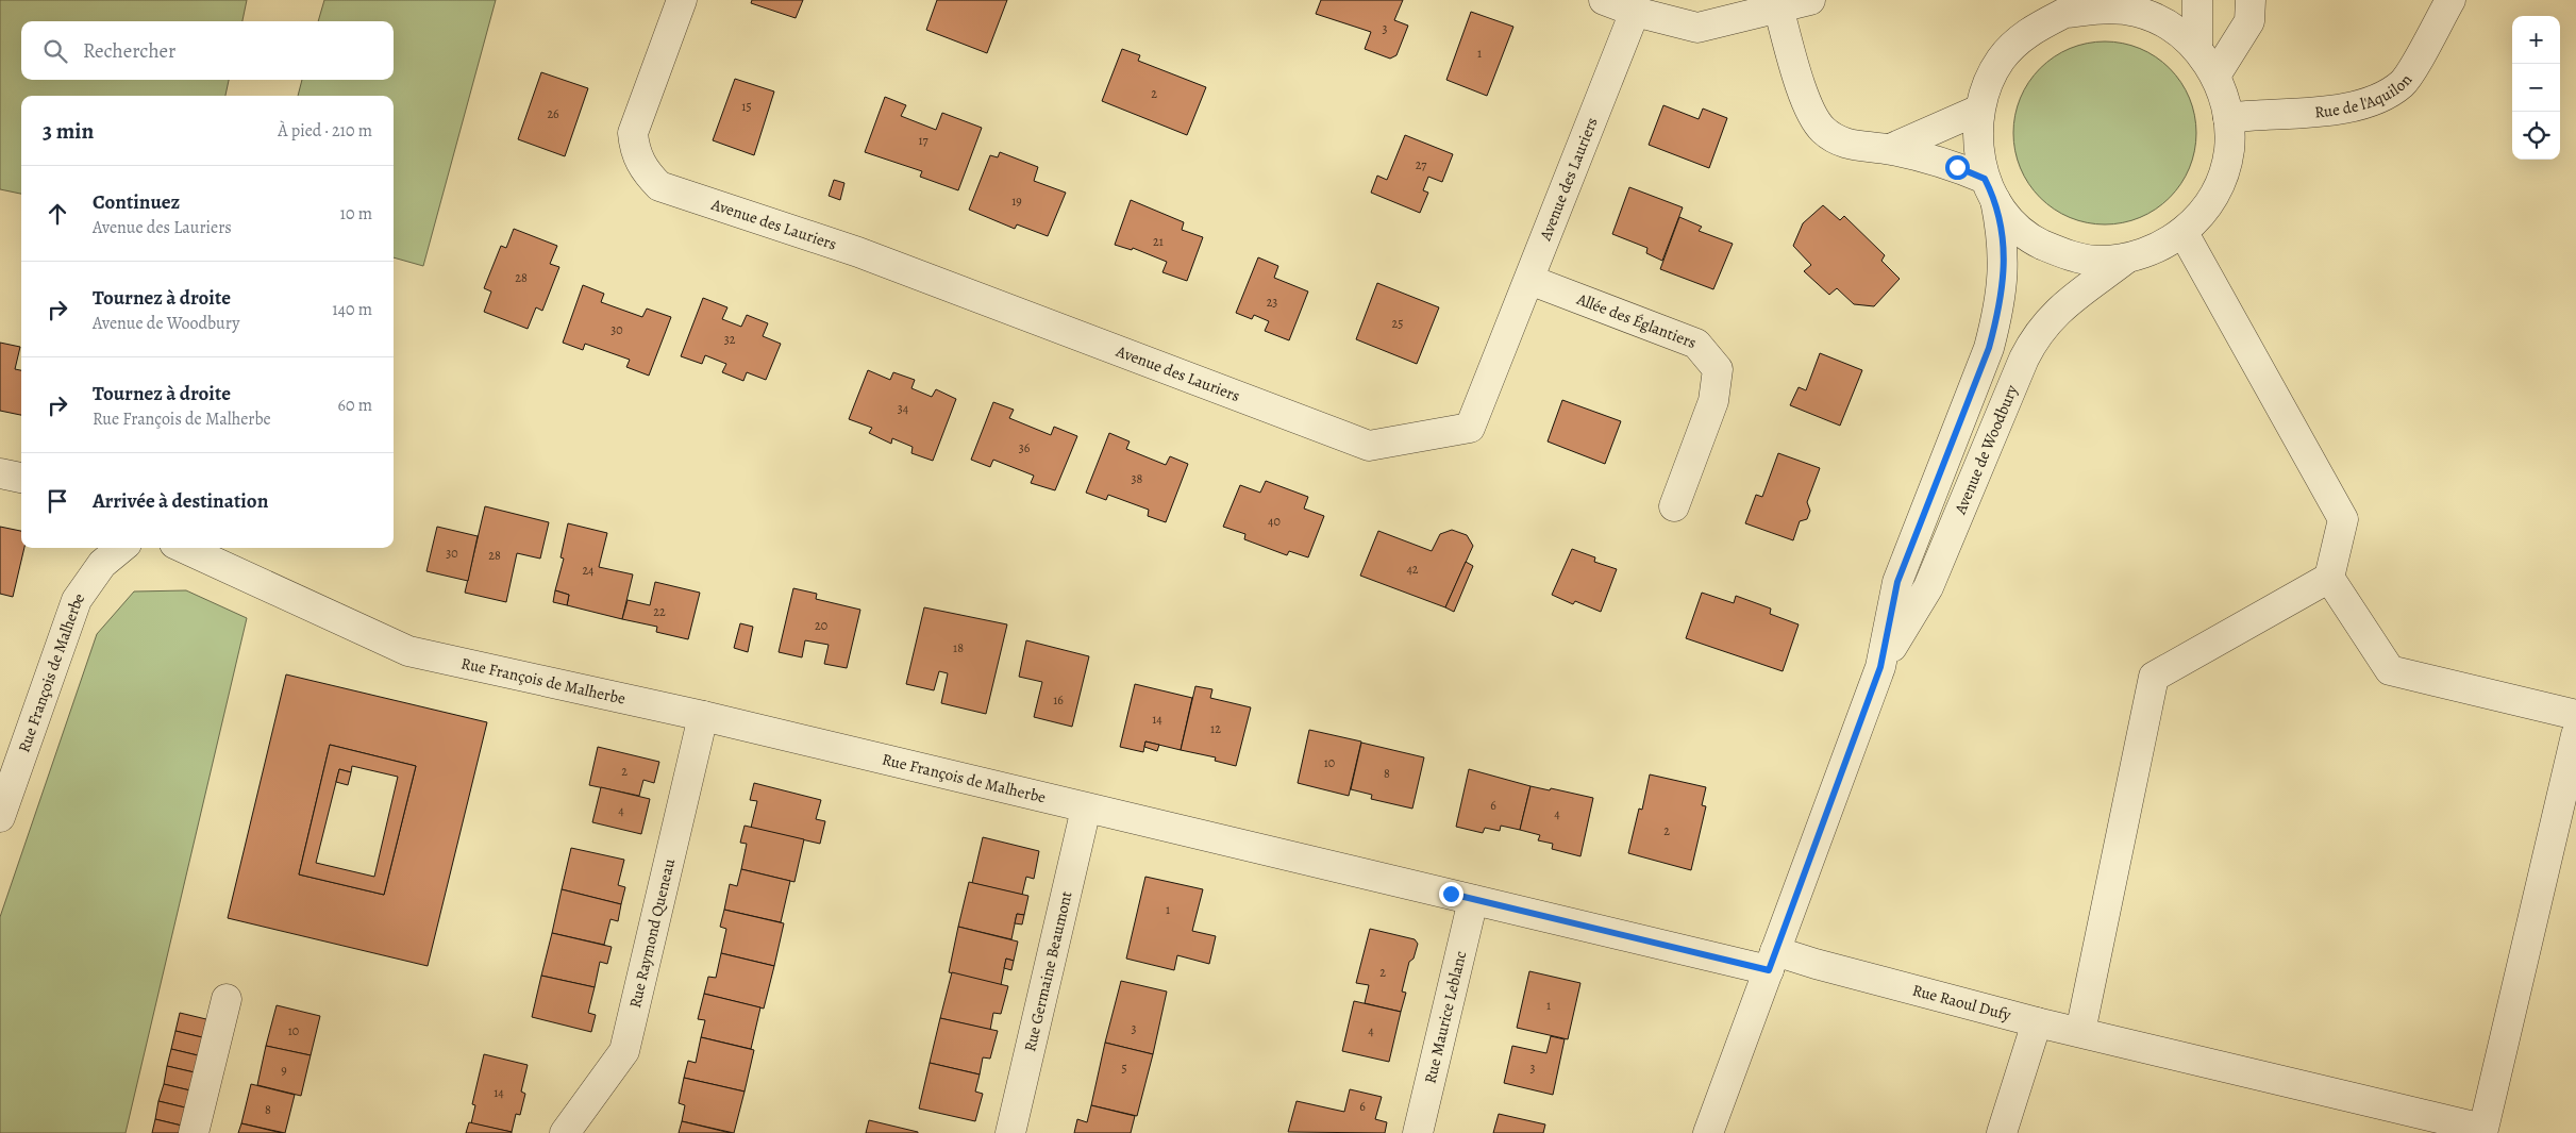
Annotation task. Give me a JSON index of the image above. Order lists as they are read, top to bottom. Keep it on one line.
{"streets":{"street":["Rue de l'Aquilon","Avenue des Lauriers","Allée des Églantiers","Avenue de Woodbury","Rue François de Malherbe","Rue Raymond Queneau","Rue Germaine Beaumont","Rue Raoul Dufy","Rue Maurice Leblanc"]},"crossings":[["Rue de l'Aquilon","Avenue de Woodbury"],["Avenue des Lauriers","Allée des Églantiers"],["Avenue de Woodbury","Rue François de Malherbe"],["Avenue de Woodbury","Rue Raoul Dufy"],["Rue François de Malherbe","Rue Raymond Queneau"],["Rue François de Malherbe","Rue Germaine Beaumont"],["Rue François de Malherbe","Rue Raoul Dufy"],["Rue François de Malherbe","Rue Maurice Leblanc"]],"house_numbers":["3","1","2","15","26","17","27","19","21","28","23","25","30","32","34","36","38","40","30","28","42","24","22","20","18","16","14","12","10","2","8","6","4","4","2","1","2","1","3","10","4","5","3","9","14","6","8"],"page":{"map_buttons":["+","−"],"search":"Rechercher","heading":["3 min","À pied · 210 m"],"list":[["Continuez","Avenue des Lauriers","10 m"],["Tournez à droite","Avenue de Woodbury","140 m"],["Tournez à droite","Rue François de Malherbe","60 m"],"Arrivée à destination"]}}
